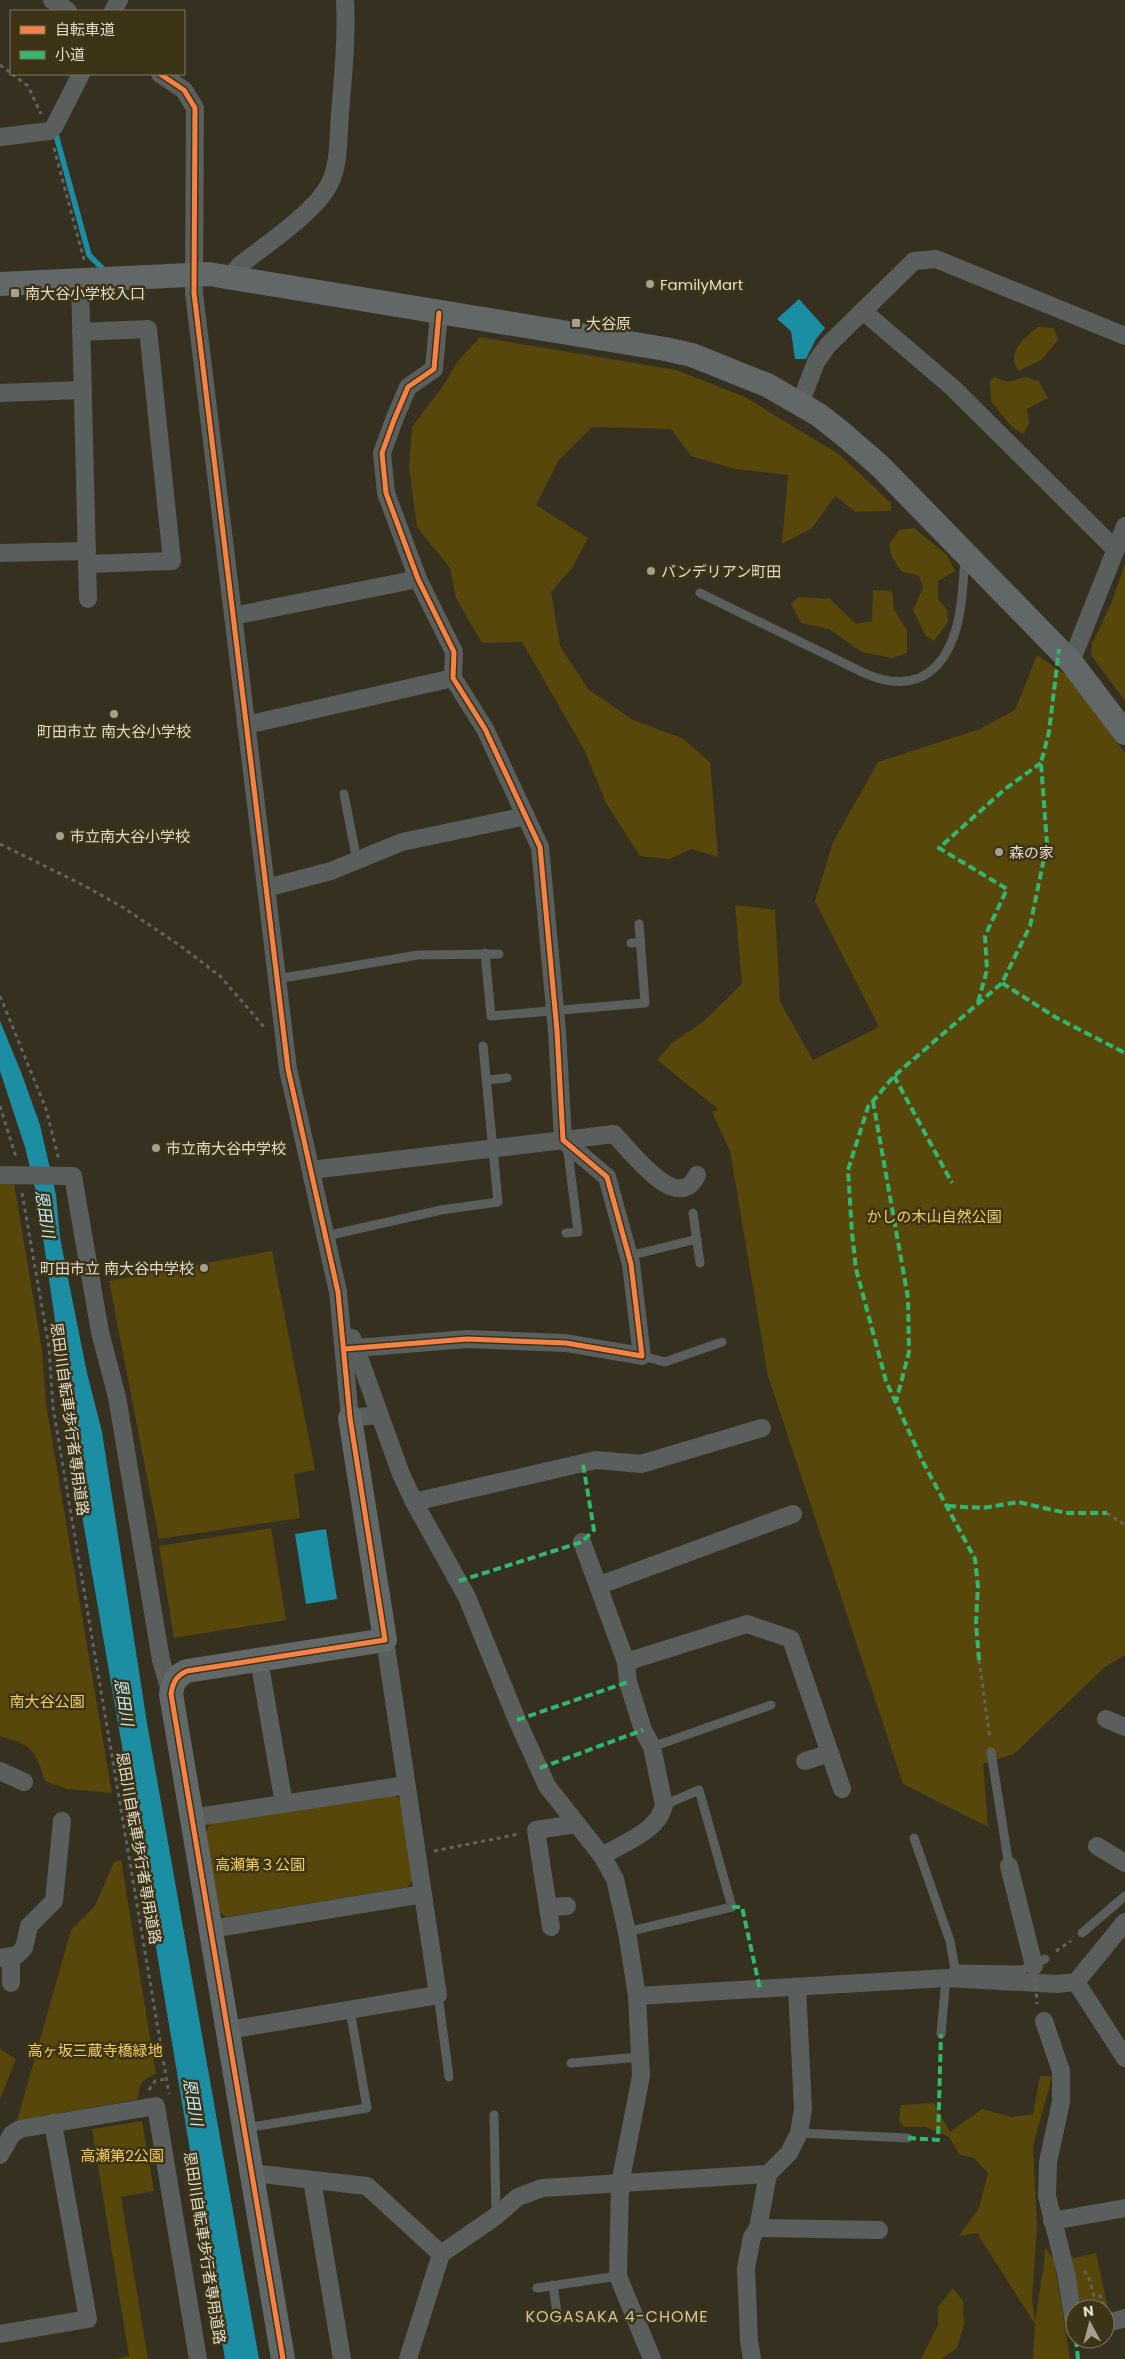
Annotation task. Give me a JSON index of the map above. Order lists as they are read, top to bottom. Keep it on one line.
{"streets":{"path":["恩田川自転車歩行者専用道路"]},"districts":["KOGASAKA 4-CHOME"],"water":["恩田川"],"parks":["かしの木山自然公園","南大谷公園","高瀬第３公園","高ヶ坂三蔵寺橋緑地","高瀬第2公園"],"places":{"other":["FamilyMart","バンデリアン町田","町田市立 南大谷小学校","市立南大谷小学校","森の家","市立南大谷中学校","町田市立 南大谷中学校"],"transit":["南大谷小学校入口","大谷原"]},"legend":["自転車道","小道"],"north":"top"}
